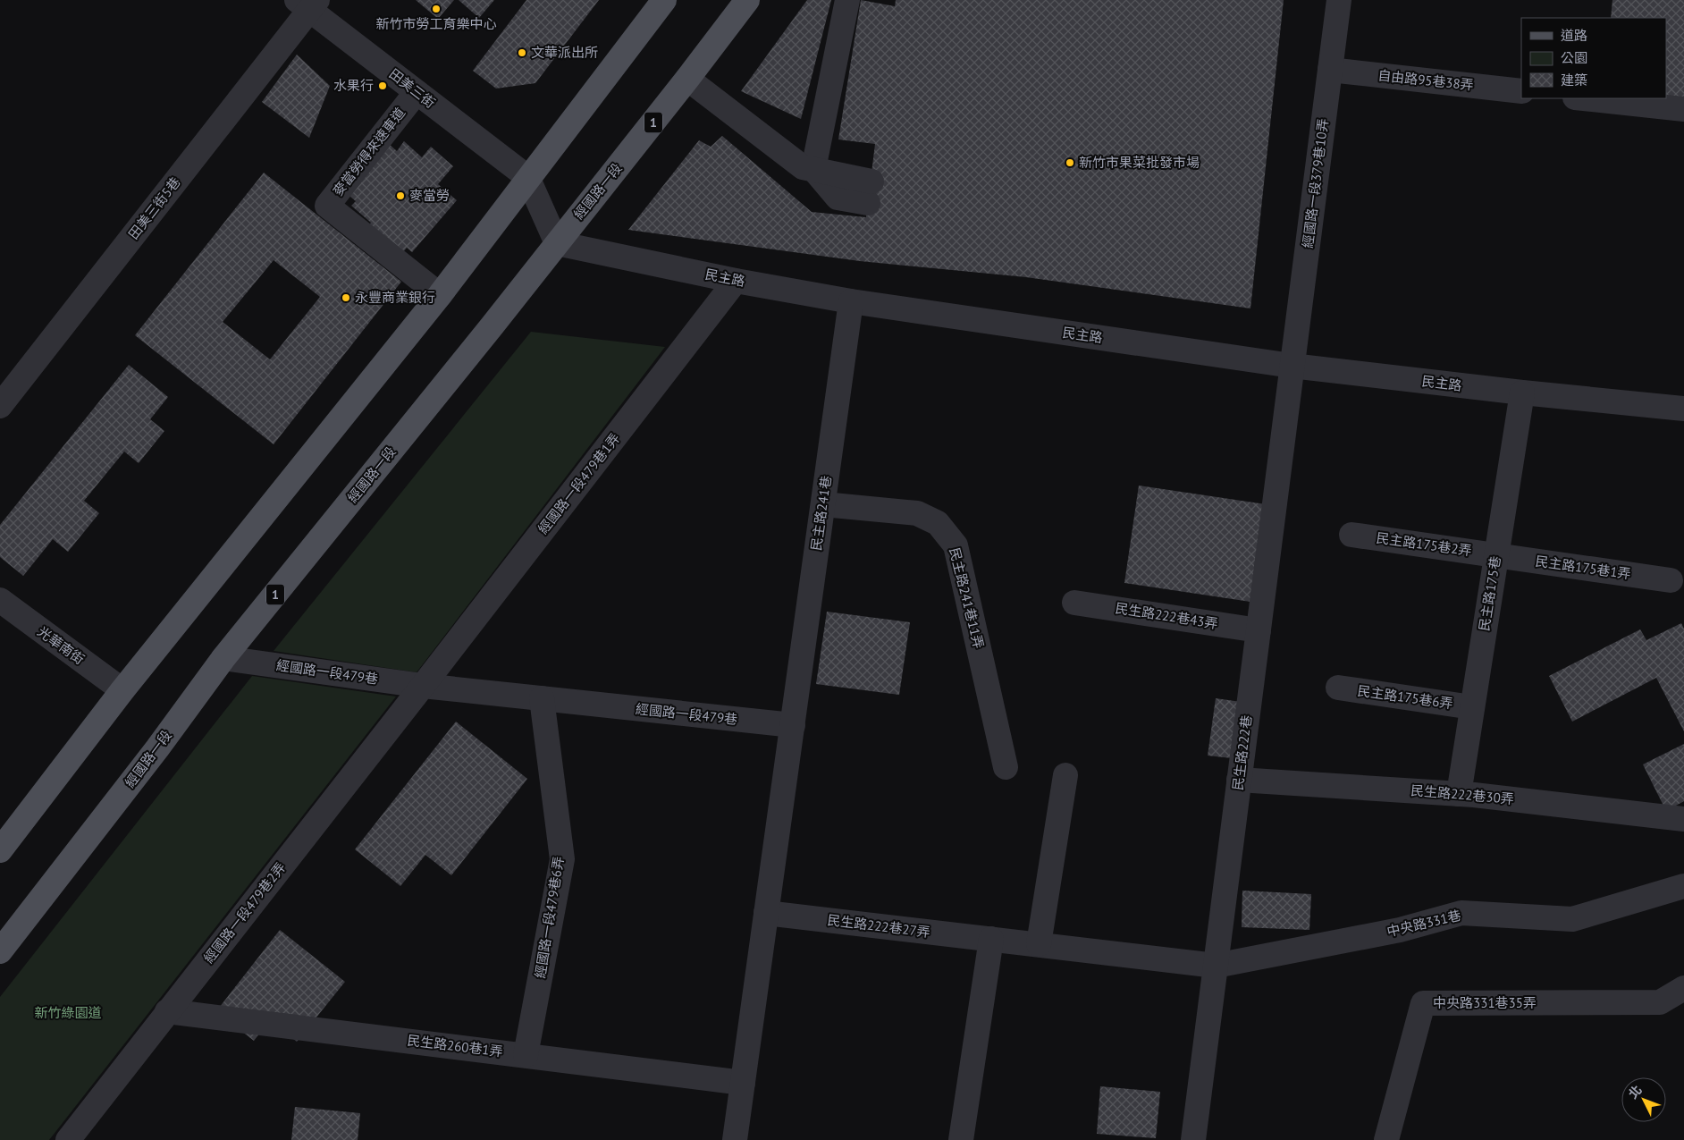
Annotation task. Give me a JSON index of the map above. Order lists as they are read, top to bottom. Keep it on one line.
{"streets":{"main road":["1","經國路一段"],"street":["自由路95巷38弄","田美三街","麥當勞得來速車道","經國路一段379巷10弄","田美三街5巷","民主路","經國路一段479巷1弄","民主路241巷","民主路175巷2弄","民主路175巷1弄","民主路175巷","民主路241巷11弄","民生路222巷43弄","光華南街","經國路一段479巷","民主路175巷6弄","民生路222巷","民生路222巷30弄","經國路一段479巷2弄","經國路一段479巷6弄","中央路331巷","民生路222巷27弄","中央路331巷35弄","民生路260巷1弄"]},"crossings":[["自由路95巷38弄","經國路一段379巷10弄"],["田美三街","麥當勞得來速車道"],["田美三街","田美三街5巷"],["經國路一段379巷10弄","民主路"],["經國路一段379巷10弄","民生路222巷"],["經國路一段","民主路"],["經國路一段","經國路一段479巷"],["民主路","經國路一段479巷1弄"],["民主路","民主路241巷"],["民主路","民主路175巷"],["民主路","民生路222巷"],["經國路一段479巷1弄","經國路一段479巷"],["經國路一段479巷1弄","經國路一段479巷2弄"],["民主路241巷","民主路241巷11弄"],["民主路241巷","經國路一段479巷"],["民主路175巷2弄","民主路175巷1弄"],["民主路175巷2弄","民主路175巷"],["民主路175巷1弄","民主路175巷"],["民主路175巷","民主路175巷6弄"],["民主路175巷","民生路222巷30弄"],["民生路222巷43弄","民生路222巷"],["經國路一段479巷","經國路一段479巷2弄"],["經國路一段479巷","經國路一段479巷6弄"],["民生路222巷","民生路222巷30弄"],["民生路222巷","中央路331巷"],["民生路222巷","民生路222巷27弄"],["經國路一段479巷2弄","民生路260巷1弄"],["經國路一段479巷6弄","民生路260巷1弄"],["中央路331巷","民生路222巷27弄"]],"parks":["新竹綠園道"],"places":["新竹市勞工育樂中心","文華派出所","水果行","新竹市果菜批發市場","麥當勞","永豐商業銀行"],"legend":["道路","公園","建築"],"north":"top left"}
